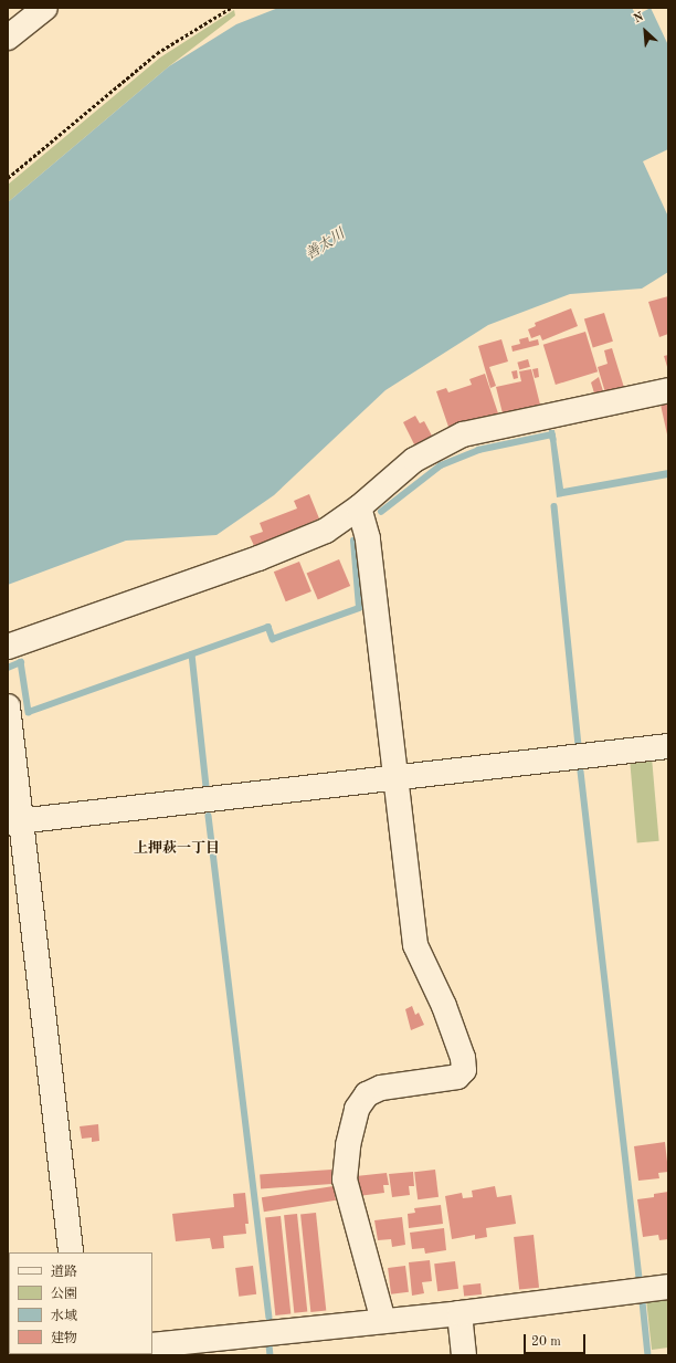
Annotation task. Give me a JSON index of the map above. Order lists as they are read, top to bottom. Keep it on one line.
{"districts":["上押萩一丁目"],"water":["善太川"],"legend":["道路","公園","水域","建物"],"scale_bar":"20 m","north":"top left"}
